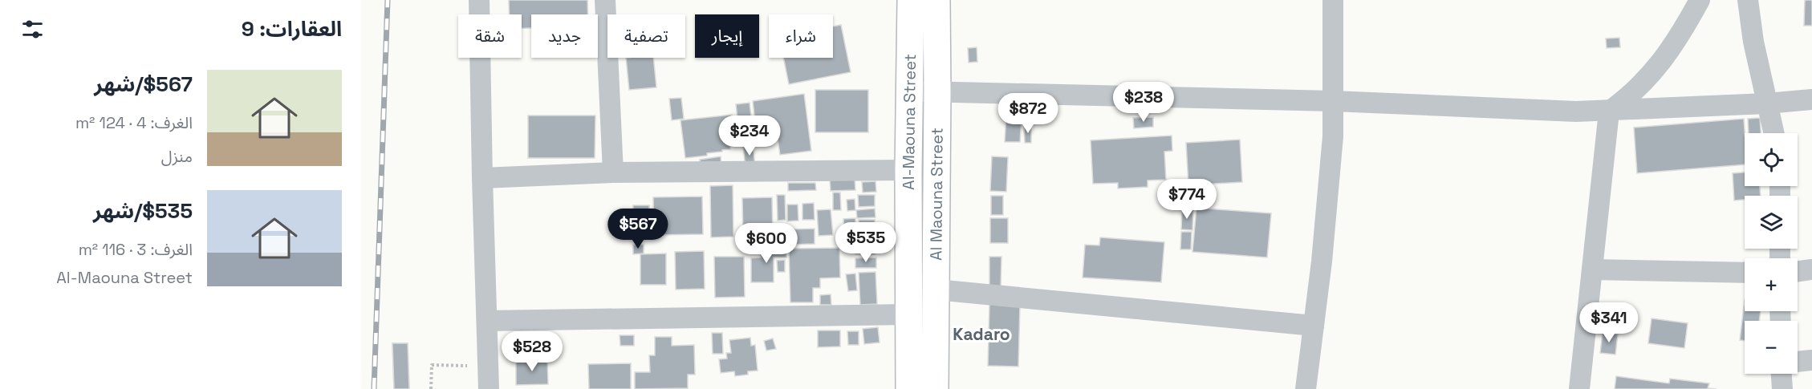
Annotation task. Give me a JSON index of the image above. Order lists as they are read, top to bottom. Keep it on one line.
{"streets":{"highway":["Al-Maouna Street","Al Maouna Street"]},"districts":["Kadaro"],"page":{"heading":"العقارات: 9","chip":["شراء","إيجار","تصفية","جديد","شقة"],"list":[{"name":"$567/شهر","note":"الغرف: 4 · 124 m² · منزل"},{"name":"$535/شهر","note":"الغرف: 3 · 116 m² · Al-Maouna Street"}],"price":["$238","$872","$234","$774","$567","$535","$600","$341","$528"],"map_buttons":["+","−"]}}
